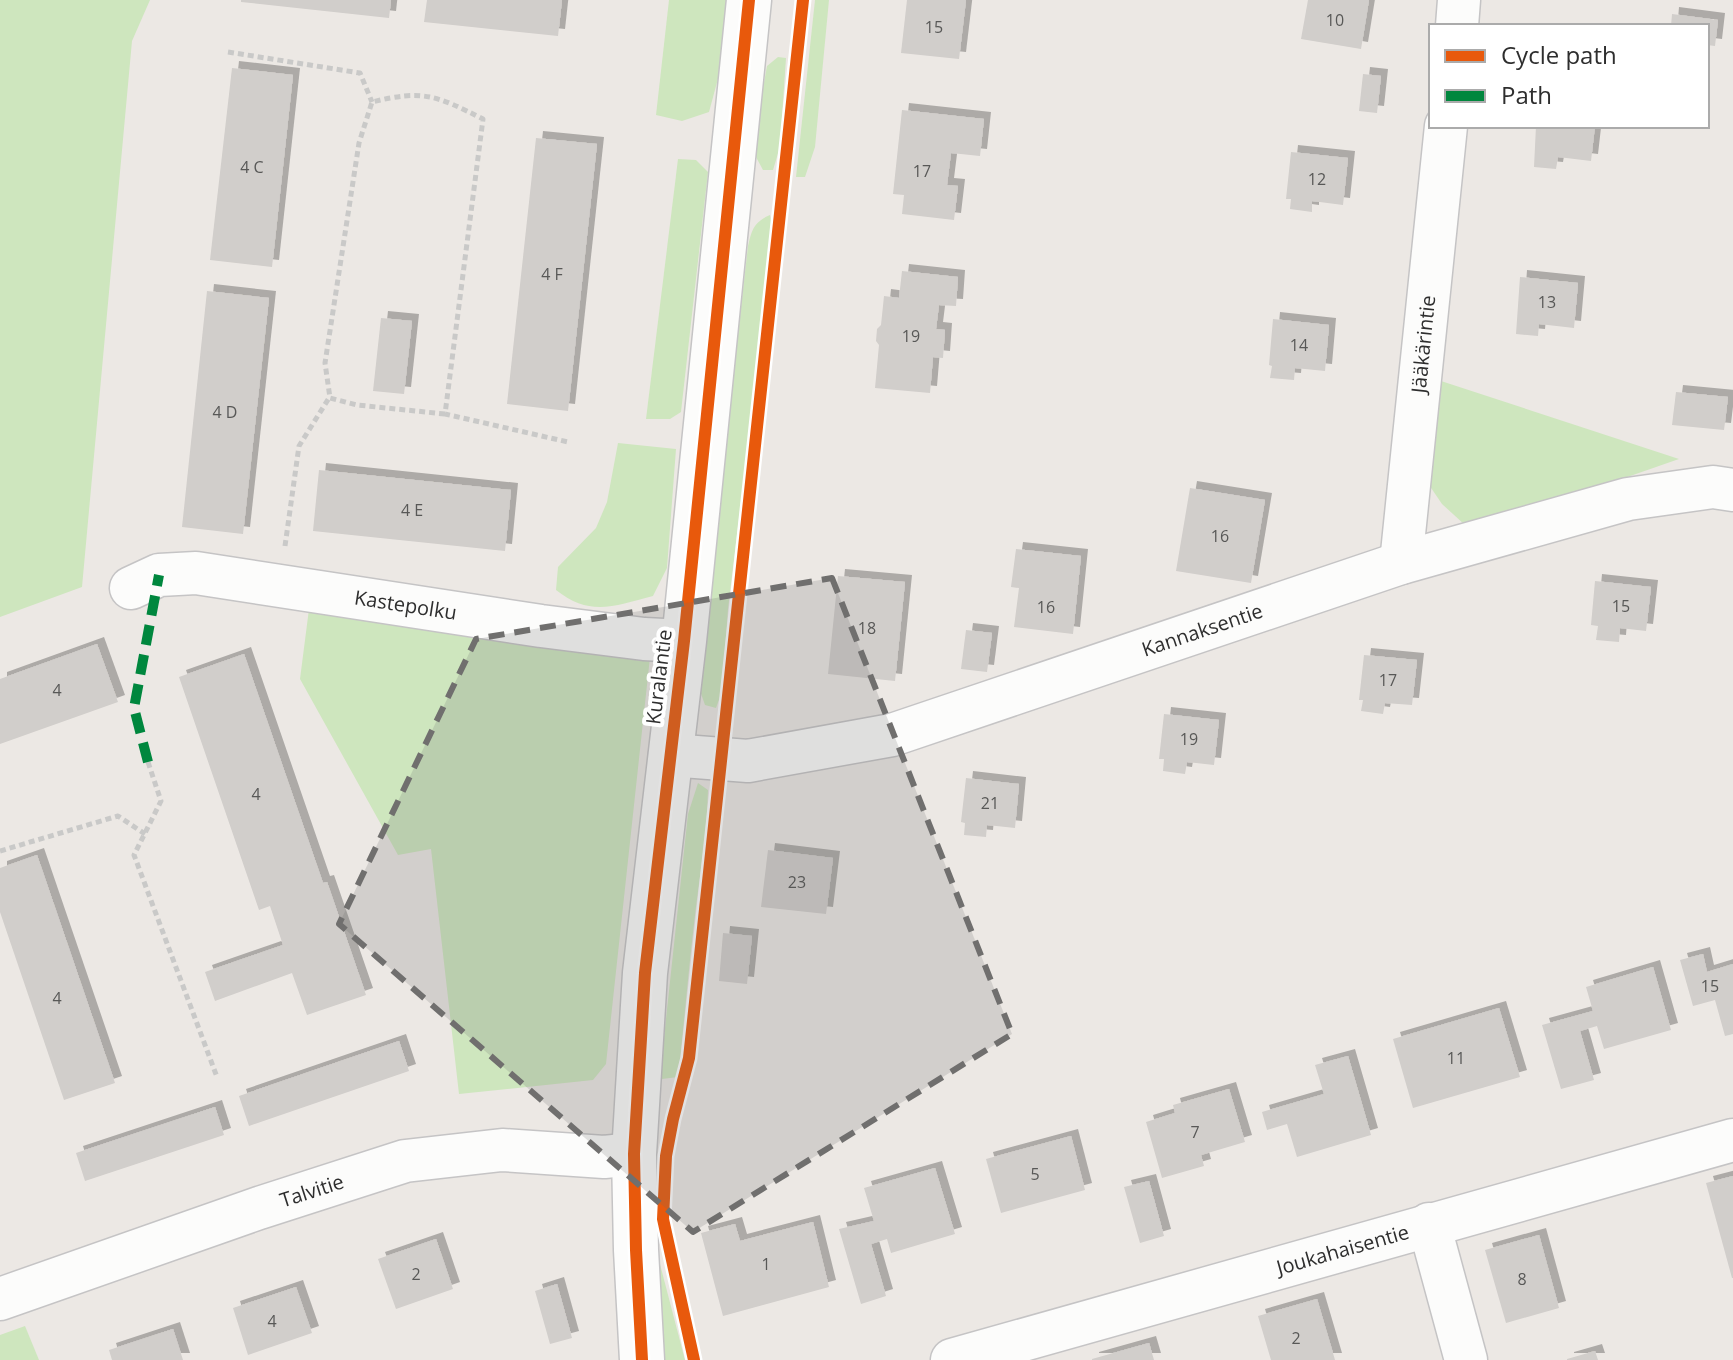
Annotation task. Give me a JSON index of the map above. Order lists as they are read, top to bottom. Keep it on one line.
{"streets":{"street":["Jääkärintie","Kastepolku","Kannaksentie","Kuralantie","Talvitie","Joukahaisentie"]},"crossings":[["Jääkärintie","Kannaksentie"],["Kastepolku","Kuralantie"],["Kannaksentie","Kuralantie"],["Kuralantie","Talvitie"]],"house_numbers":["10","15","4 C","17","12","4 F","13","19","14","4 D","4 E","16","15","16","18","17","4","19","4","21","23","15","4","11","7","5","1","2","8","4","2"],"legend":["Cycle path","Path"]}
